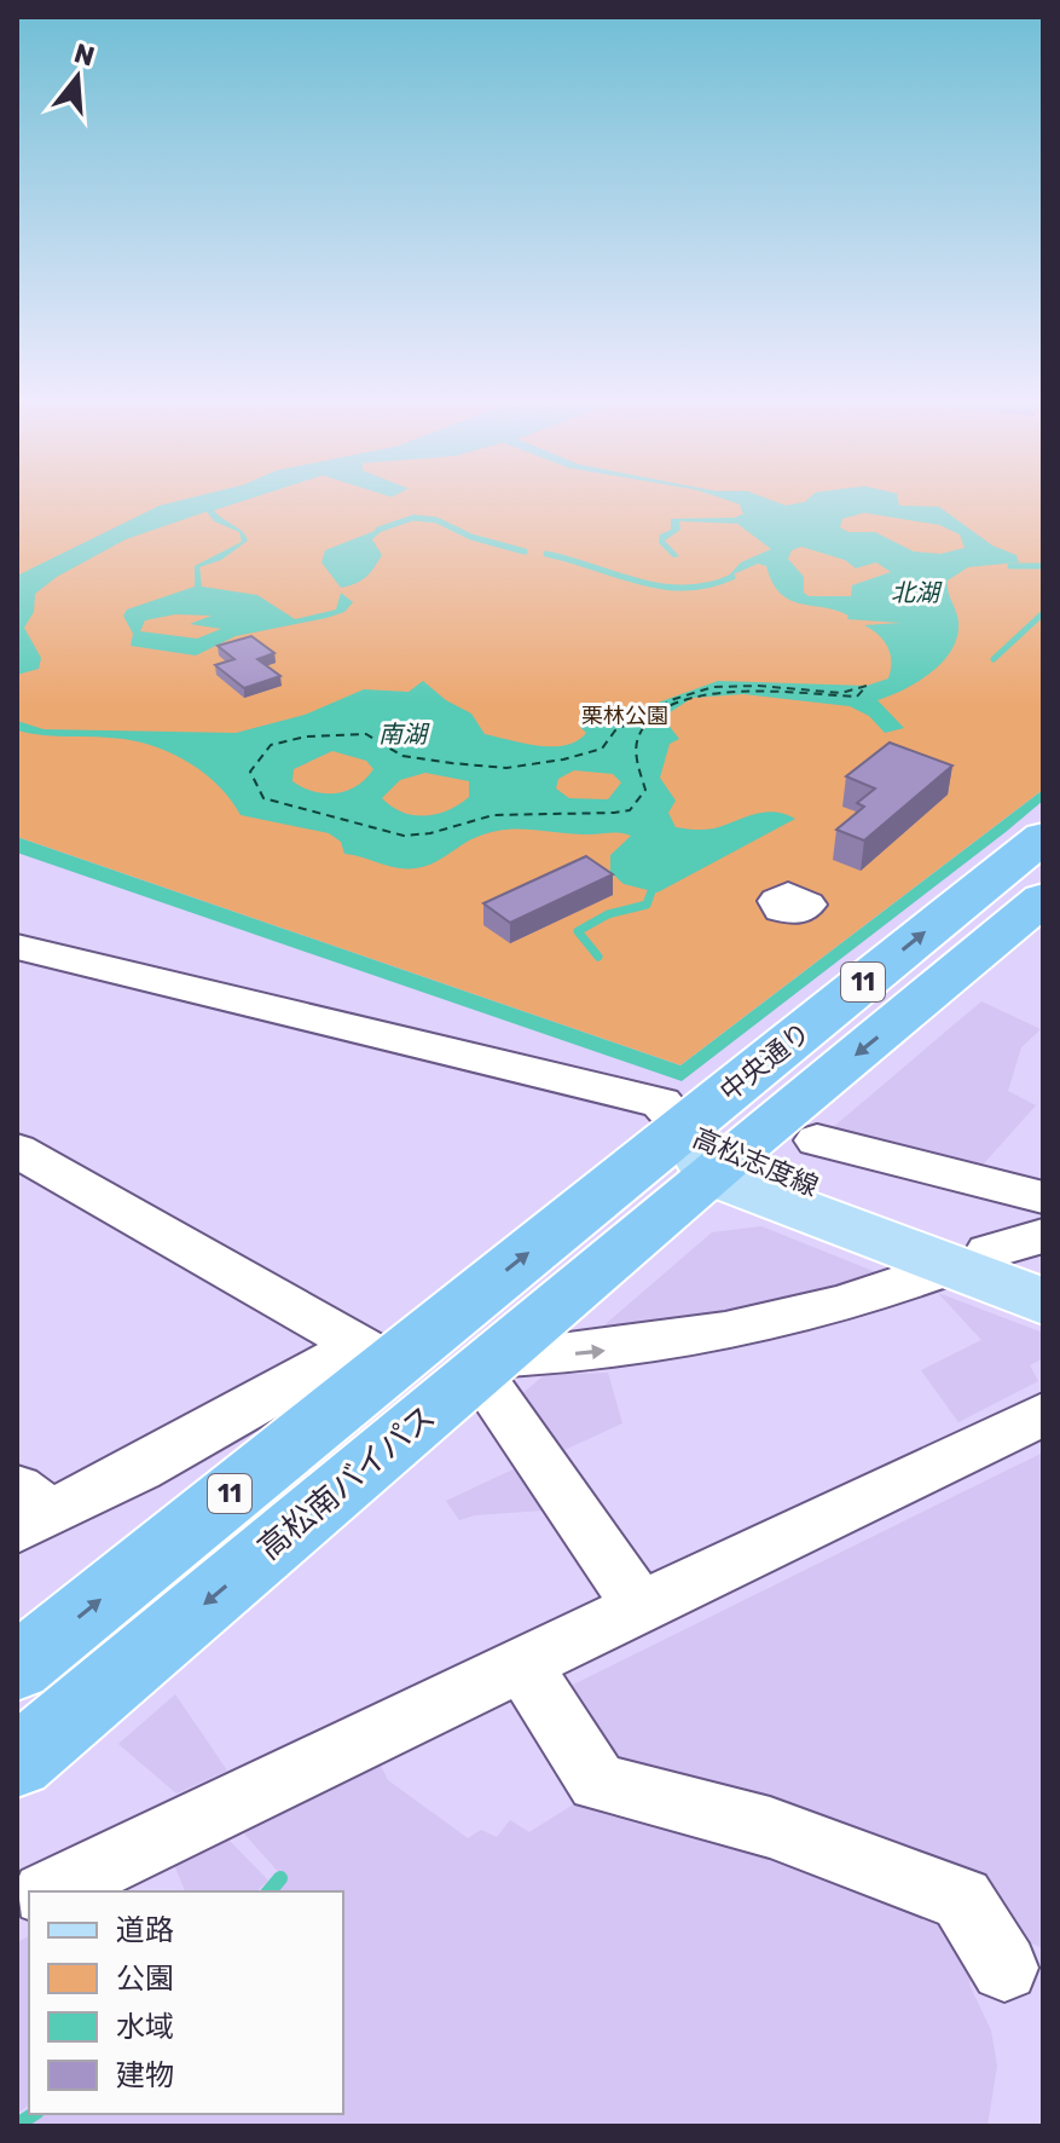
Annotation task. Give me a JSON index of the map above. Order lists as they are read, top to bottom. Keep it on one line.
{"streets":{"highway":["11","中央通り","高松南バイパス"],"main road":["高松志度線"]},"crossings":[["11","中央通り"],["中央通り","高松志度線"],["中央通り","高松南バイパス"],["高松志度線","高松南バイパス"]],"water":["北湖","南湖"],"parks":["栗林公園"],"legend":["道路","公園","水域","建物"],"north":"top"}
